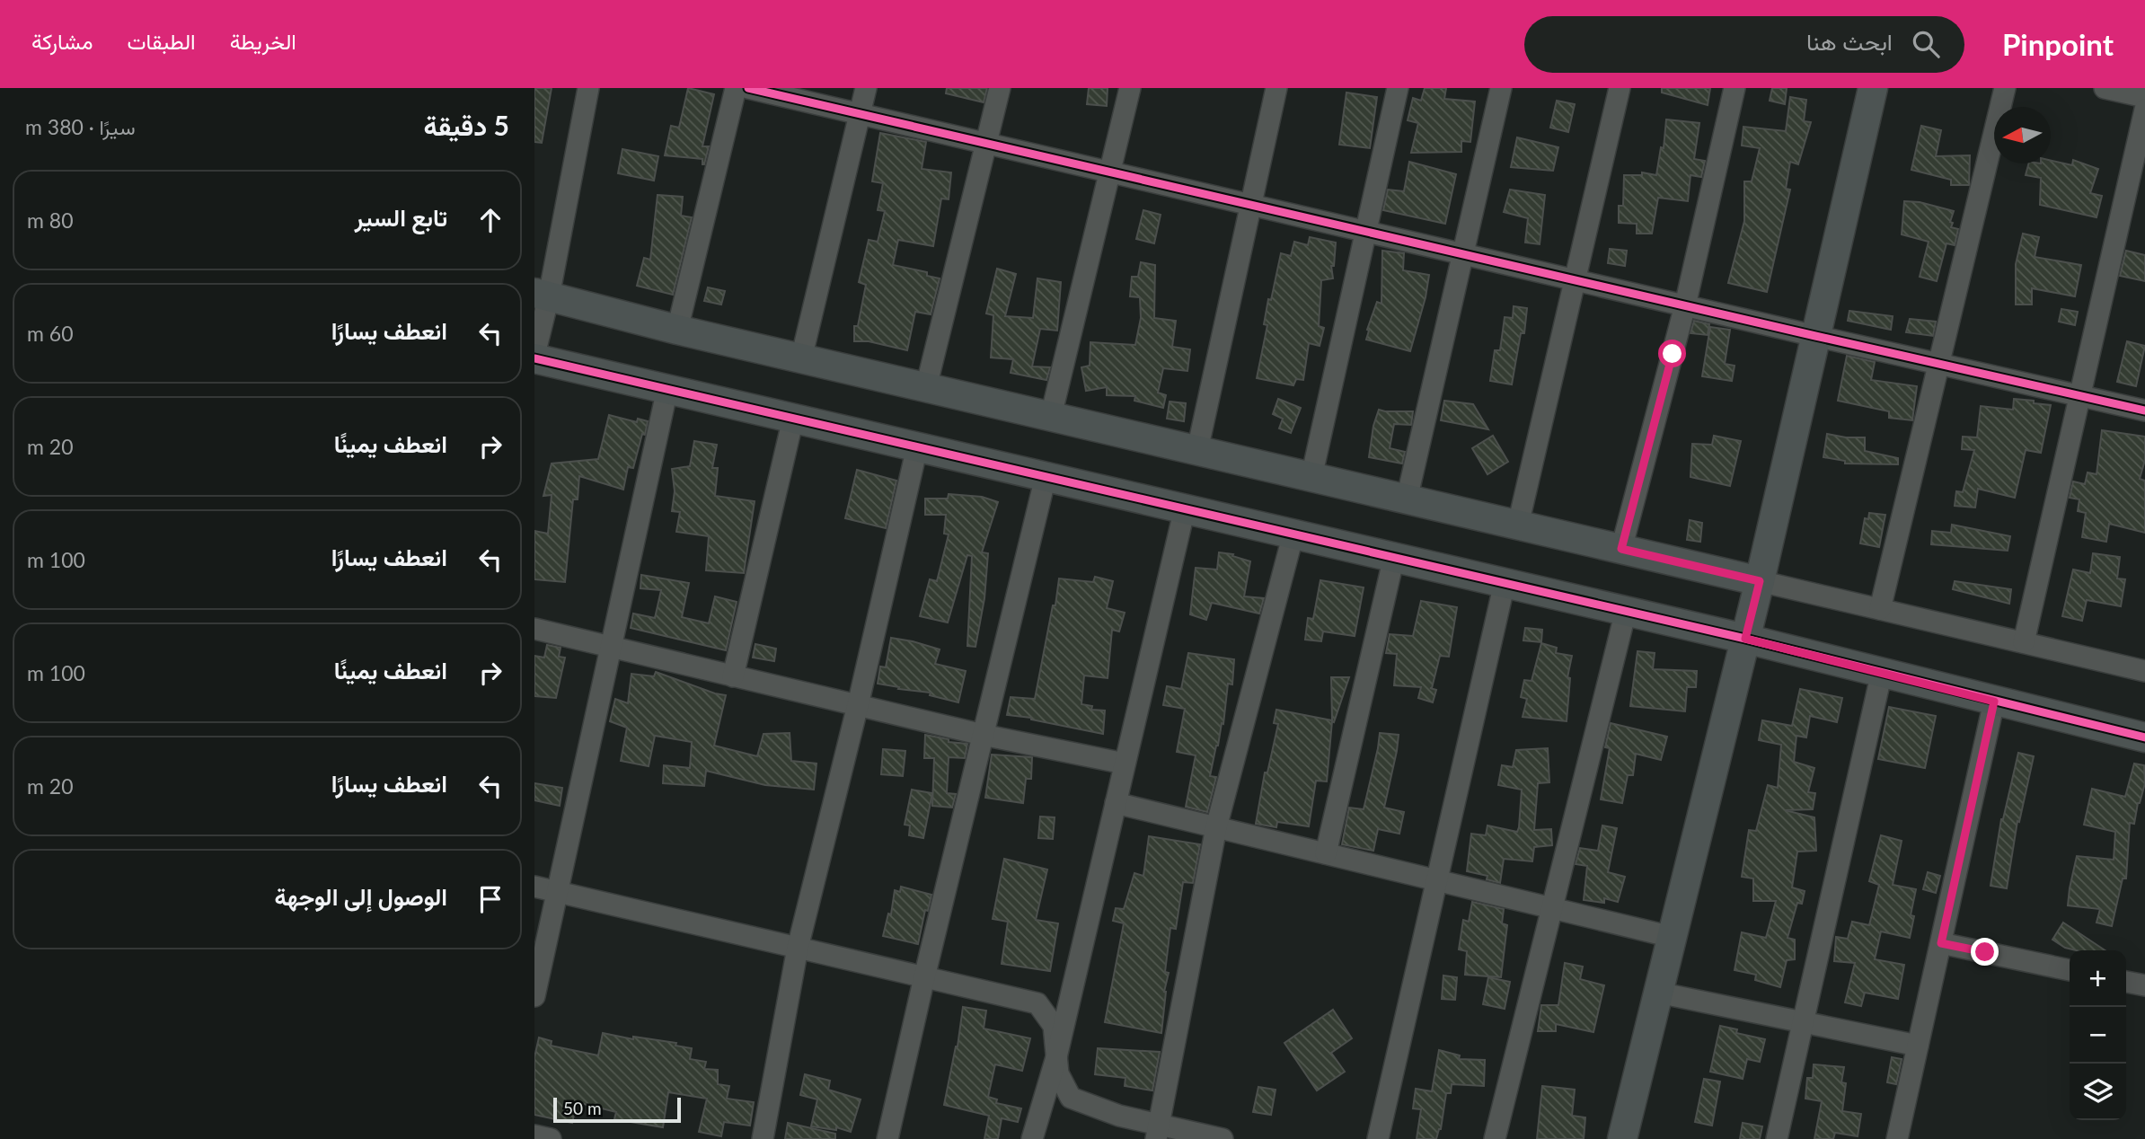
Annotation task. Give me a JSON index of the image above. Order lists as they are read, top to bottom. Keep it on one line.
{"scale_bar":"50 m","north":"left","page":{"header":"Pinpoint","search":"ابحث هنا","nav":["الخريطة","الطبقات","مشاركة"],"heading":["5 دقيقة","سيرًا · 380 m"],"list":[["تابع السير","80 m"],["انعطف يسارًا","60 m"],["انعطف يمينًا","20 m"],["انعطف يسارًا","100 m"],["انعطف يمينًا","100 m"],["انعطف يسارًا","20 m"],"الوصول إلى الوجهة"],"map_buttons":["+","−"],"scale":"50 m"}}
